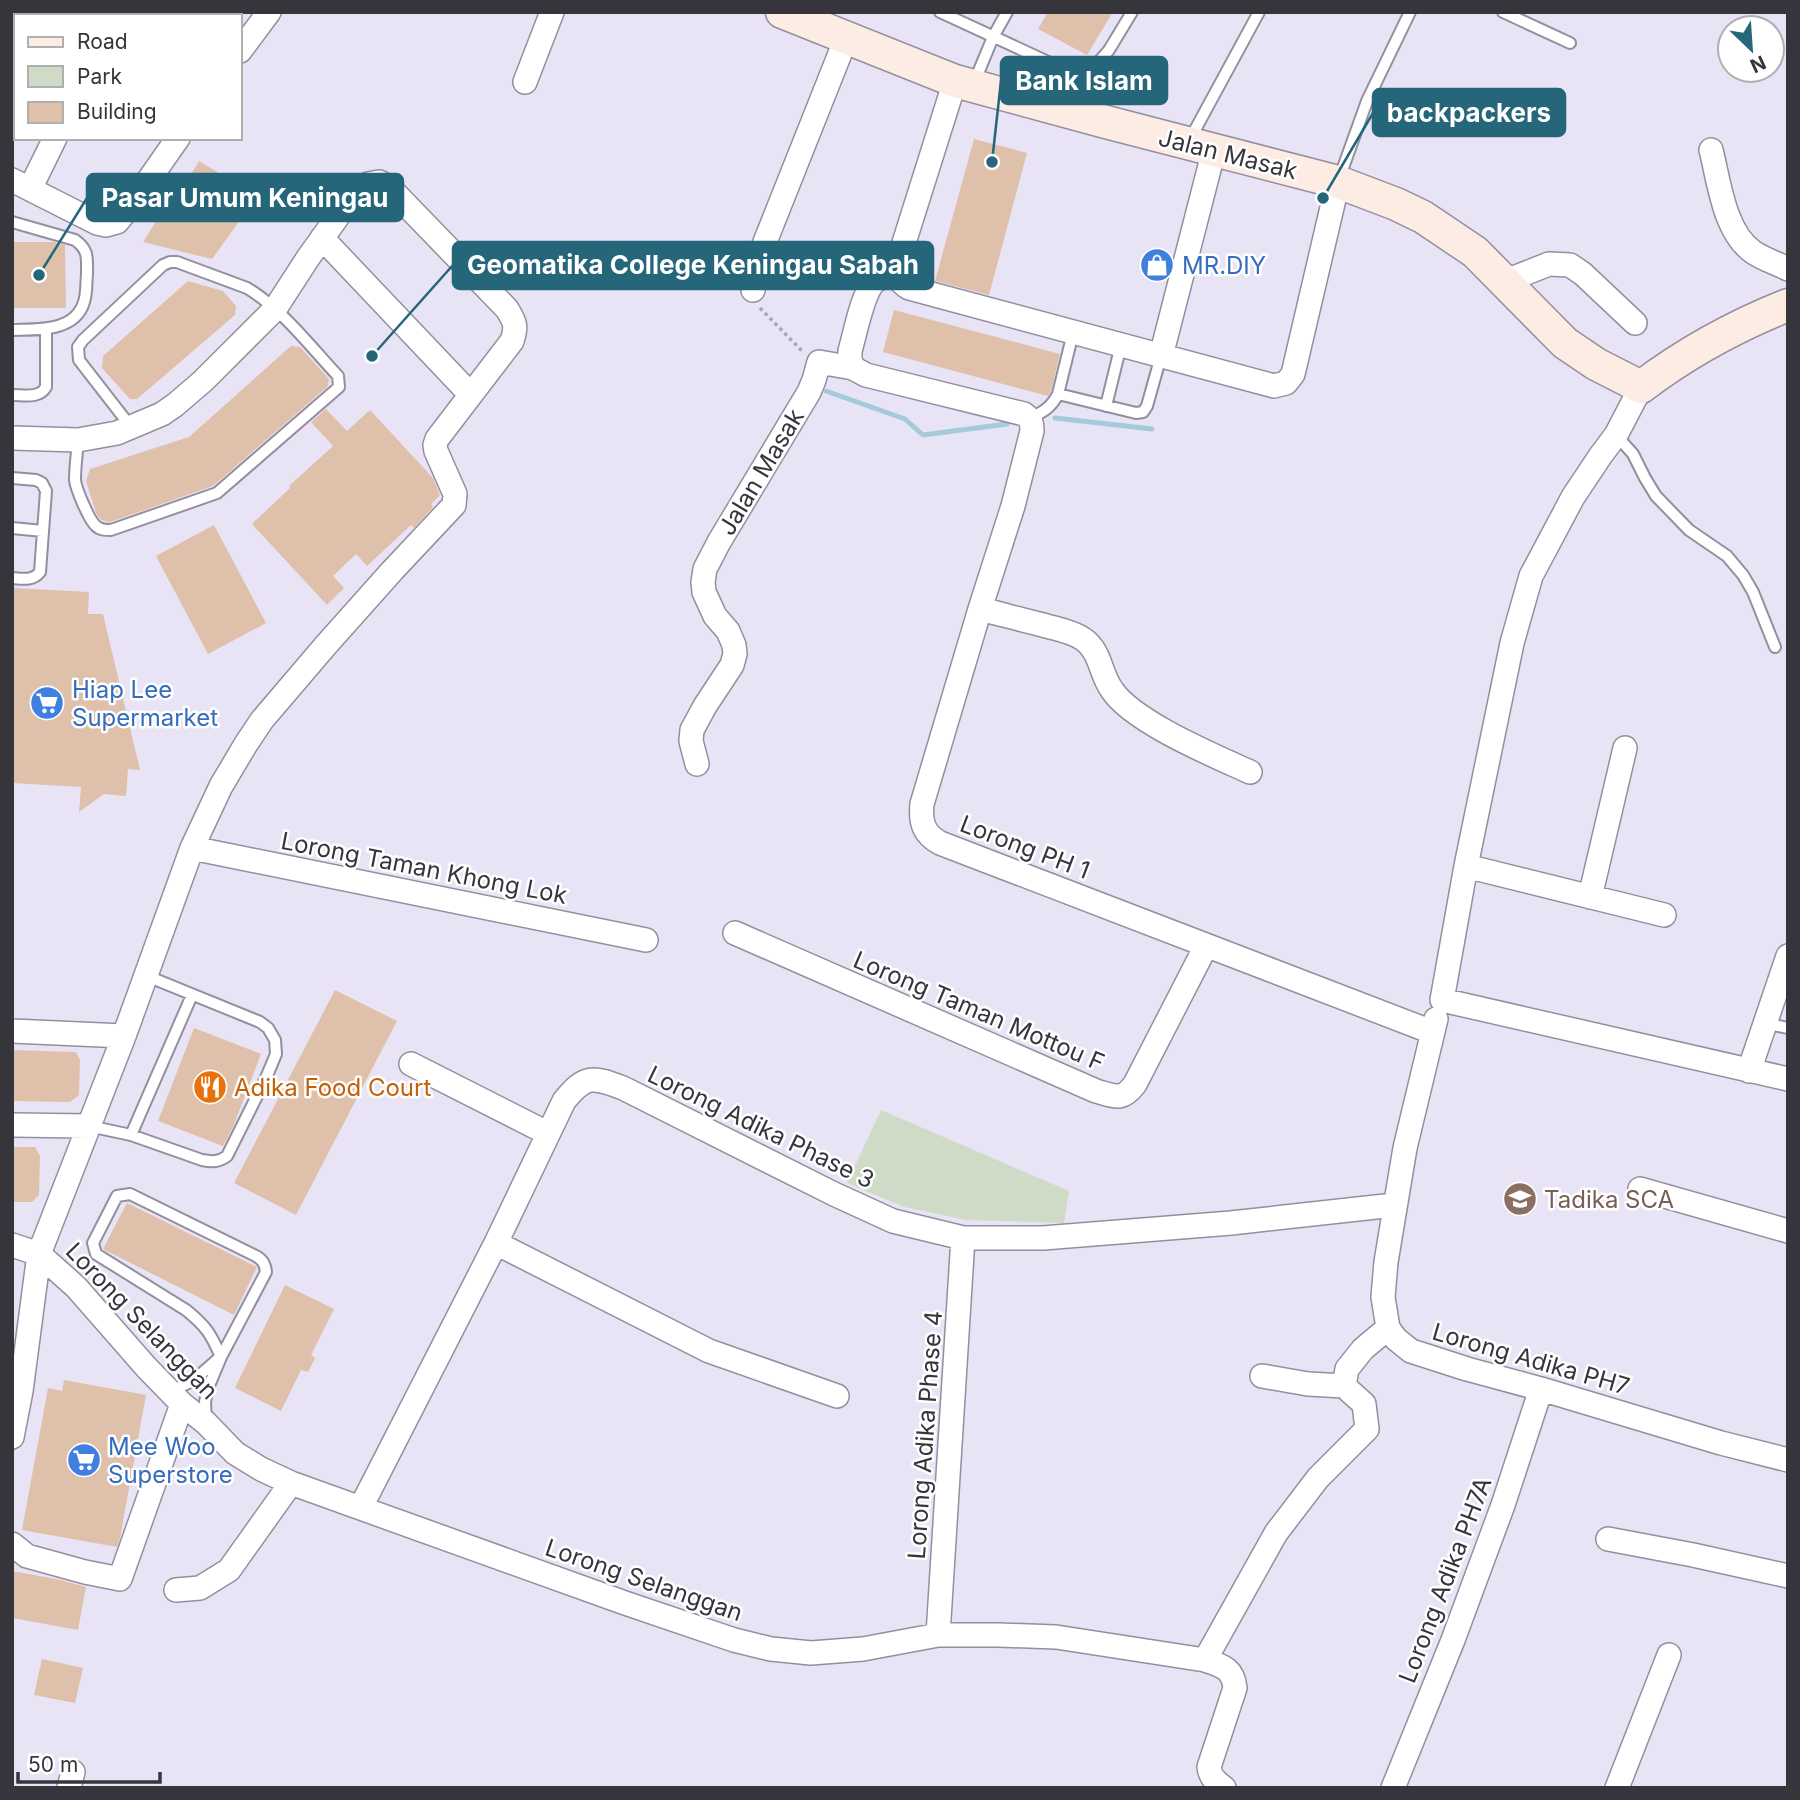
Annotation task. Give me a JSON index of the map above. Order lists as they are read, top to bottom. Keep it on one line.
{"streets":{"street":["Jalan Masak","Lorong PH 1","Lorong Taman Khong Lok","Lorong Taman Mottou F","Lorong Adika Phase 3","Lorong Selanggan","Lorong Adika PH7","Lorong Adika Phase 4","Lorong Adika PH7A"]},"crossings":[["Lorong PH 1","Lorong Taman Mottou F"],["Lorong Adika Phase 3","Lorong Selanggan"],["Lorong Adika Phase 3","Lorong Adika Phase 4"],["Lorong Selanggan","Lorong Adika Phase 4"],["Lorong Adika PH7","Lorong Adika PH7A"]],"places":{"other":["Bank Islam","backpackers","Pasar Umum Keningau","Geomatika College Keningau Sabah"],"shop":["MR.DIY"],"supermarket":["Hiap Lee Supermarket","Mee Woo Superstore"],"restaurant":["Adika Food Court"],"school or university":["Tadika SCA"]},"legend":["Road","Park","Building"],"scale_bar":"50 m","north":"bottom right"}
